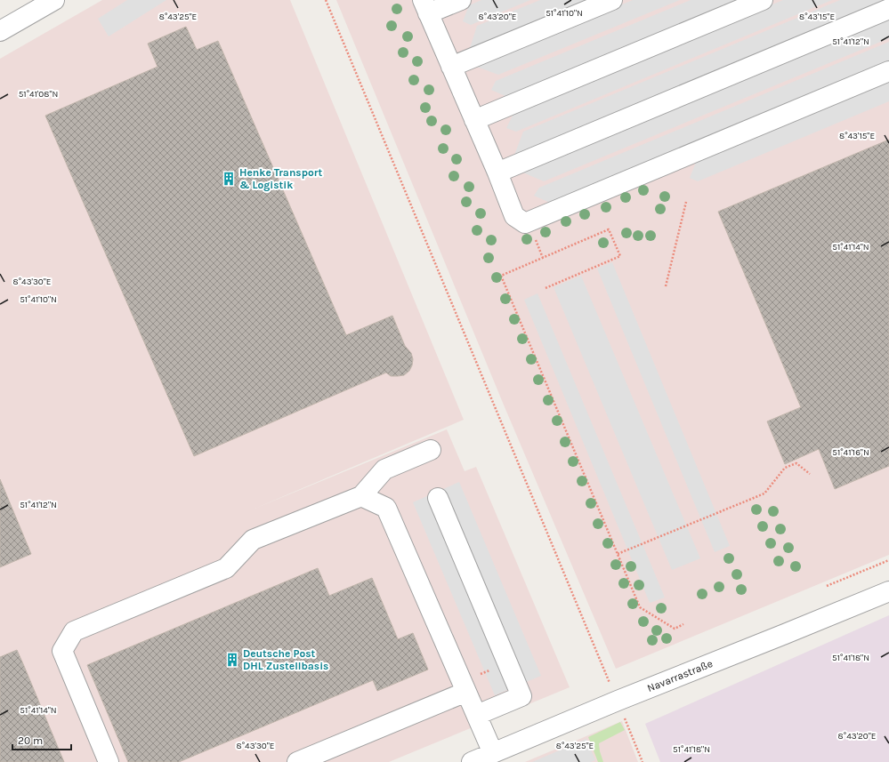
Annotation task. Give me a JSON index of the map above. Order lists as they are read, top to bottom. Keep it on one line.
{"streets":{"street":["Navarrastraße"]},"places":{"building":["Henke Transport & Logistik","Deutsche Post DHL Zustellbasis"]},"scale_bar":"20 m","coordinates":["51°41'10\"N","8°43'25\"E","8°43'15\"E","8°43'20\"E","51°41'12\"N","51°41'08\"N","51°41'14\"N","8°43'30\"E","51°41'16\"N","51°41'18\"N"]}
